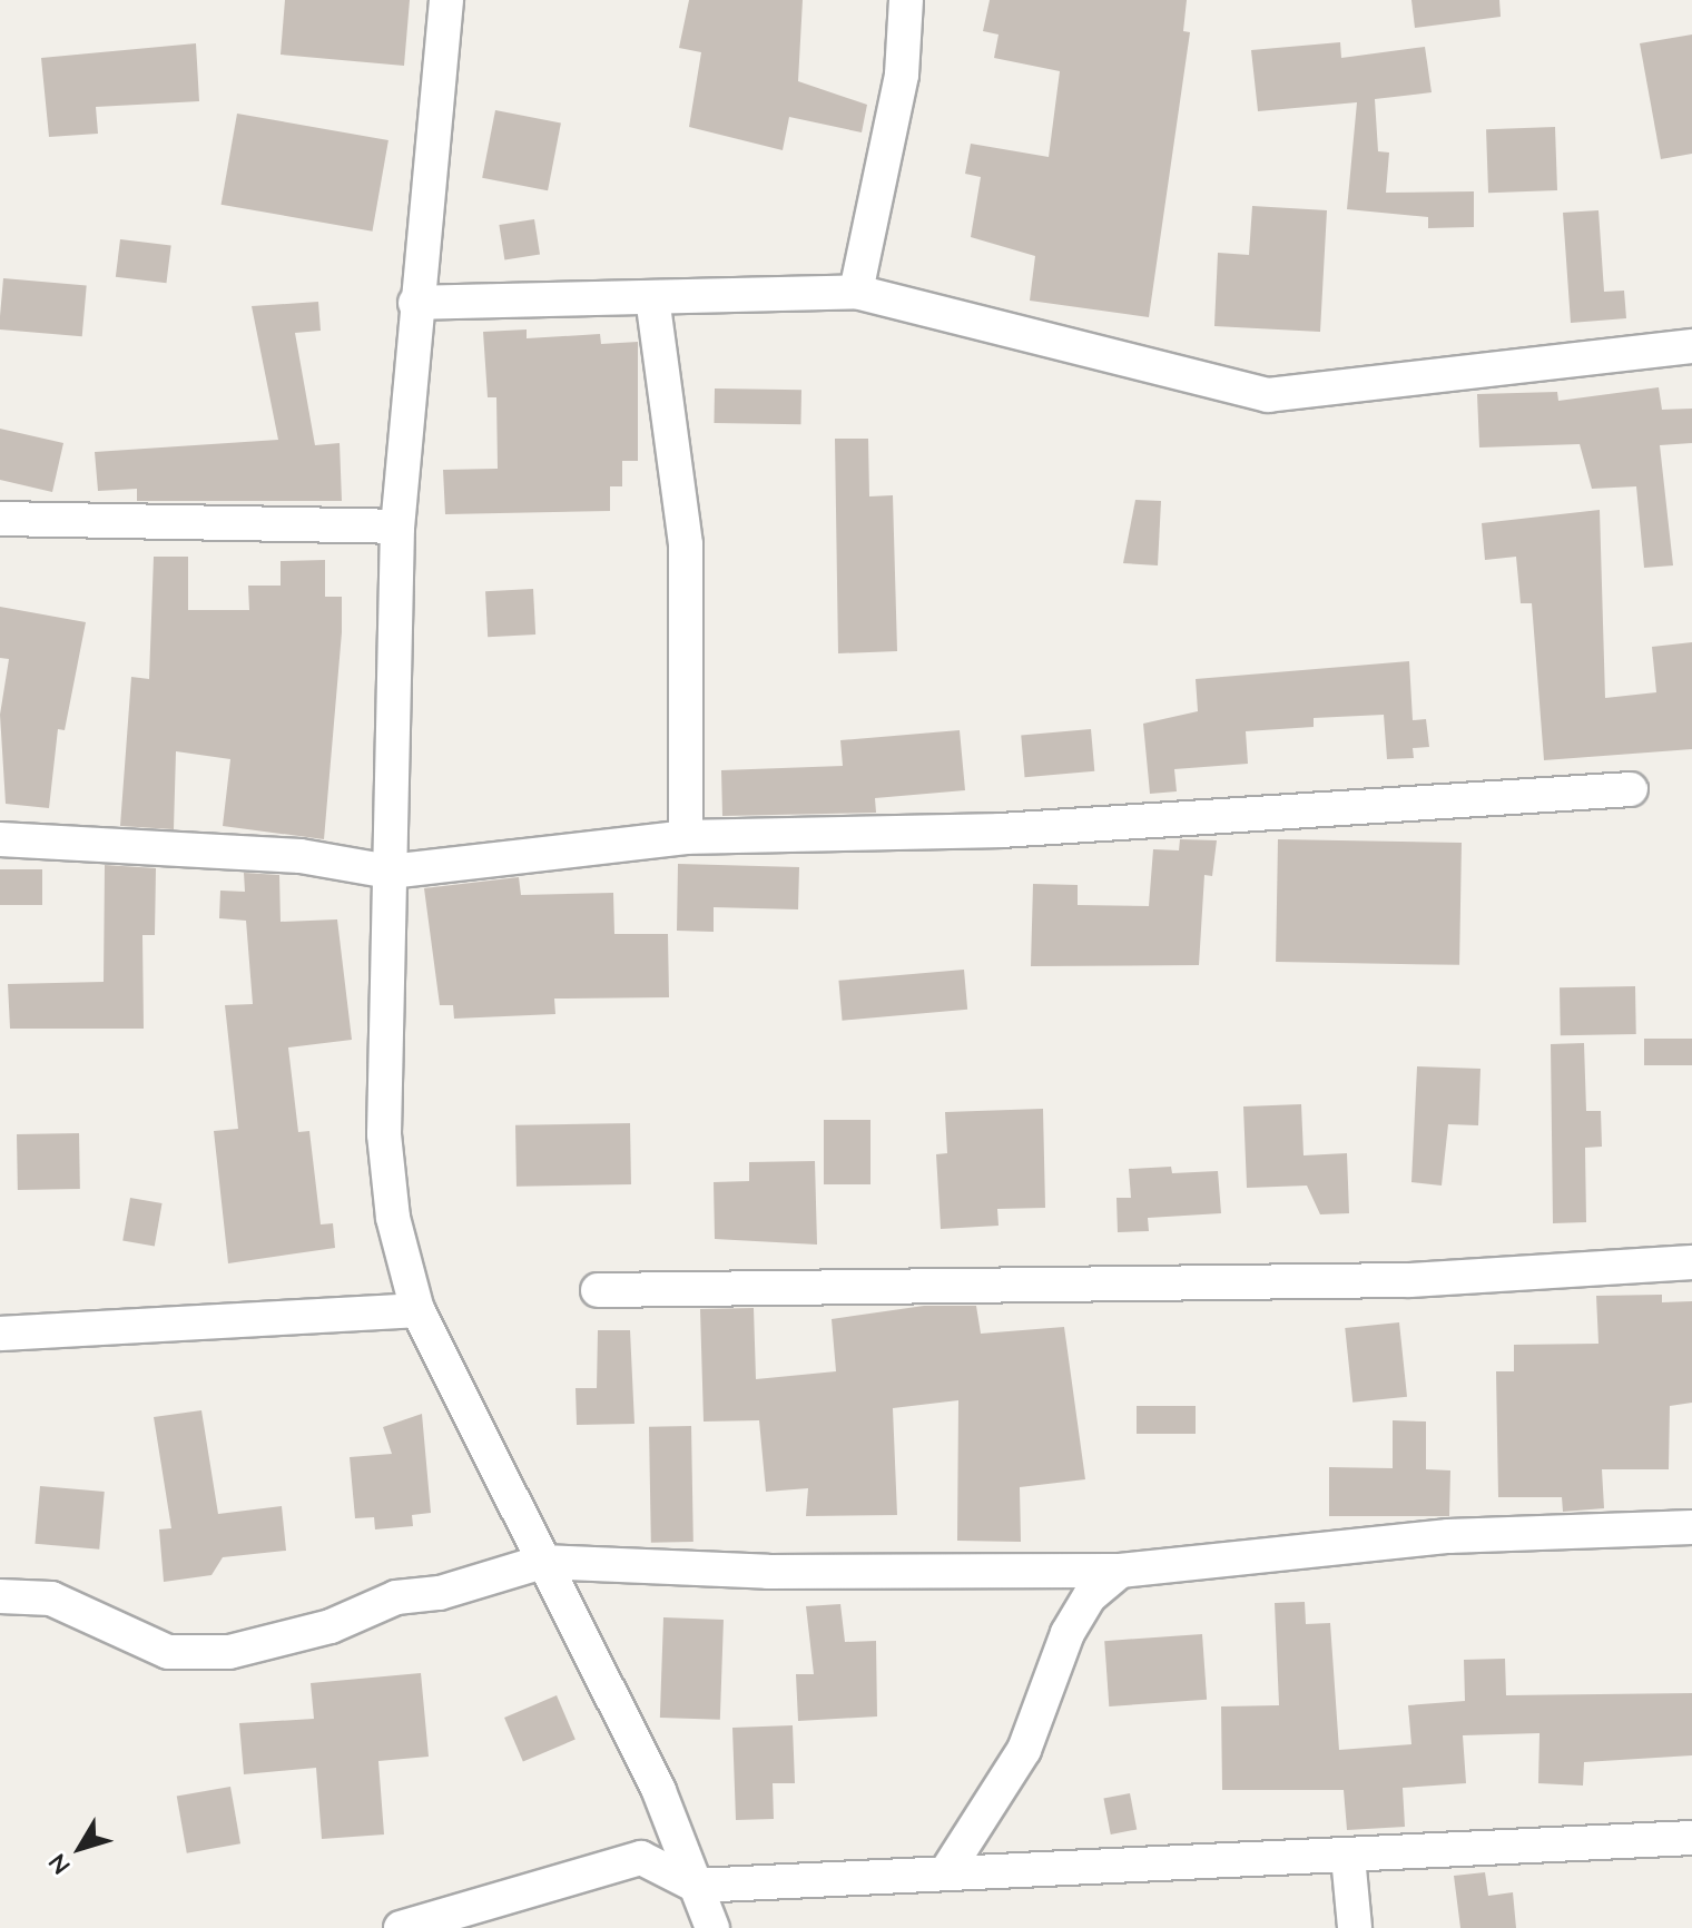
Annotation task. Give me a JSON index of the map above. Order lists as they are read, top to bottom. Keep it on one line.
{"north":"bottom left"}
